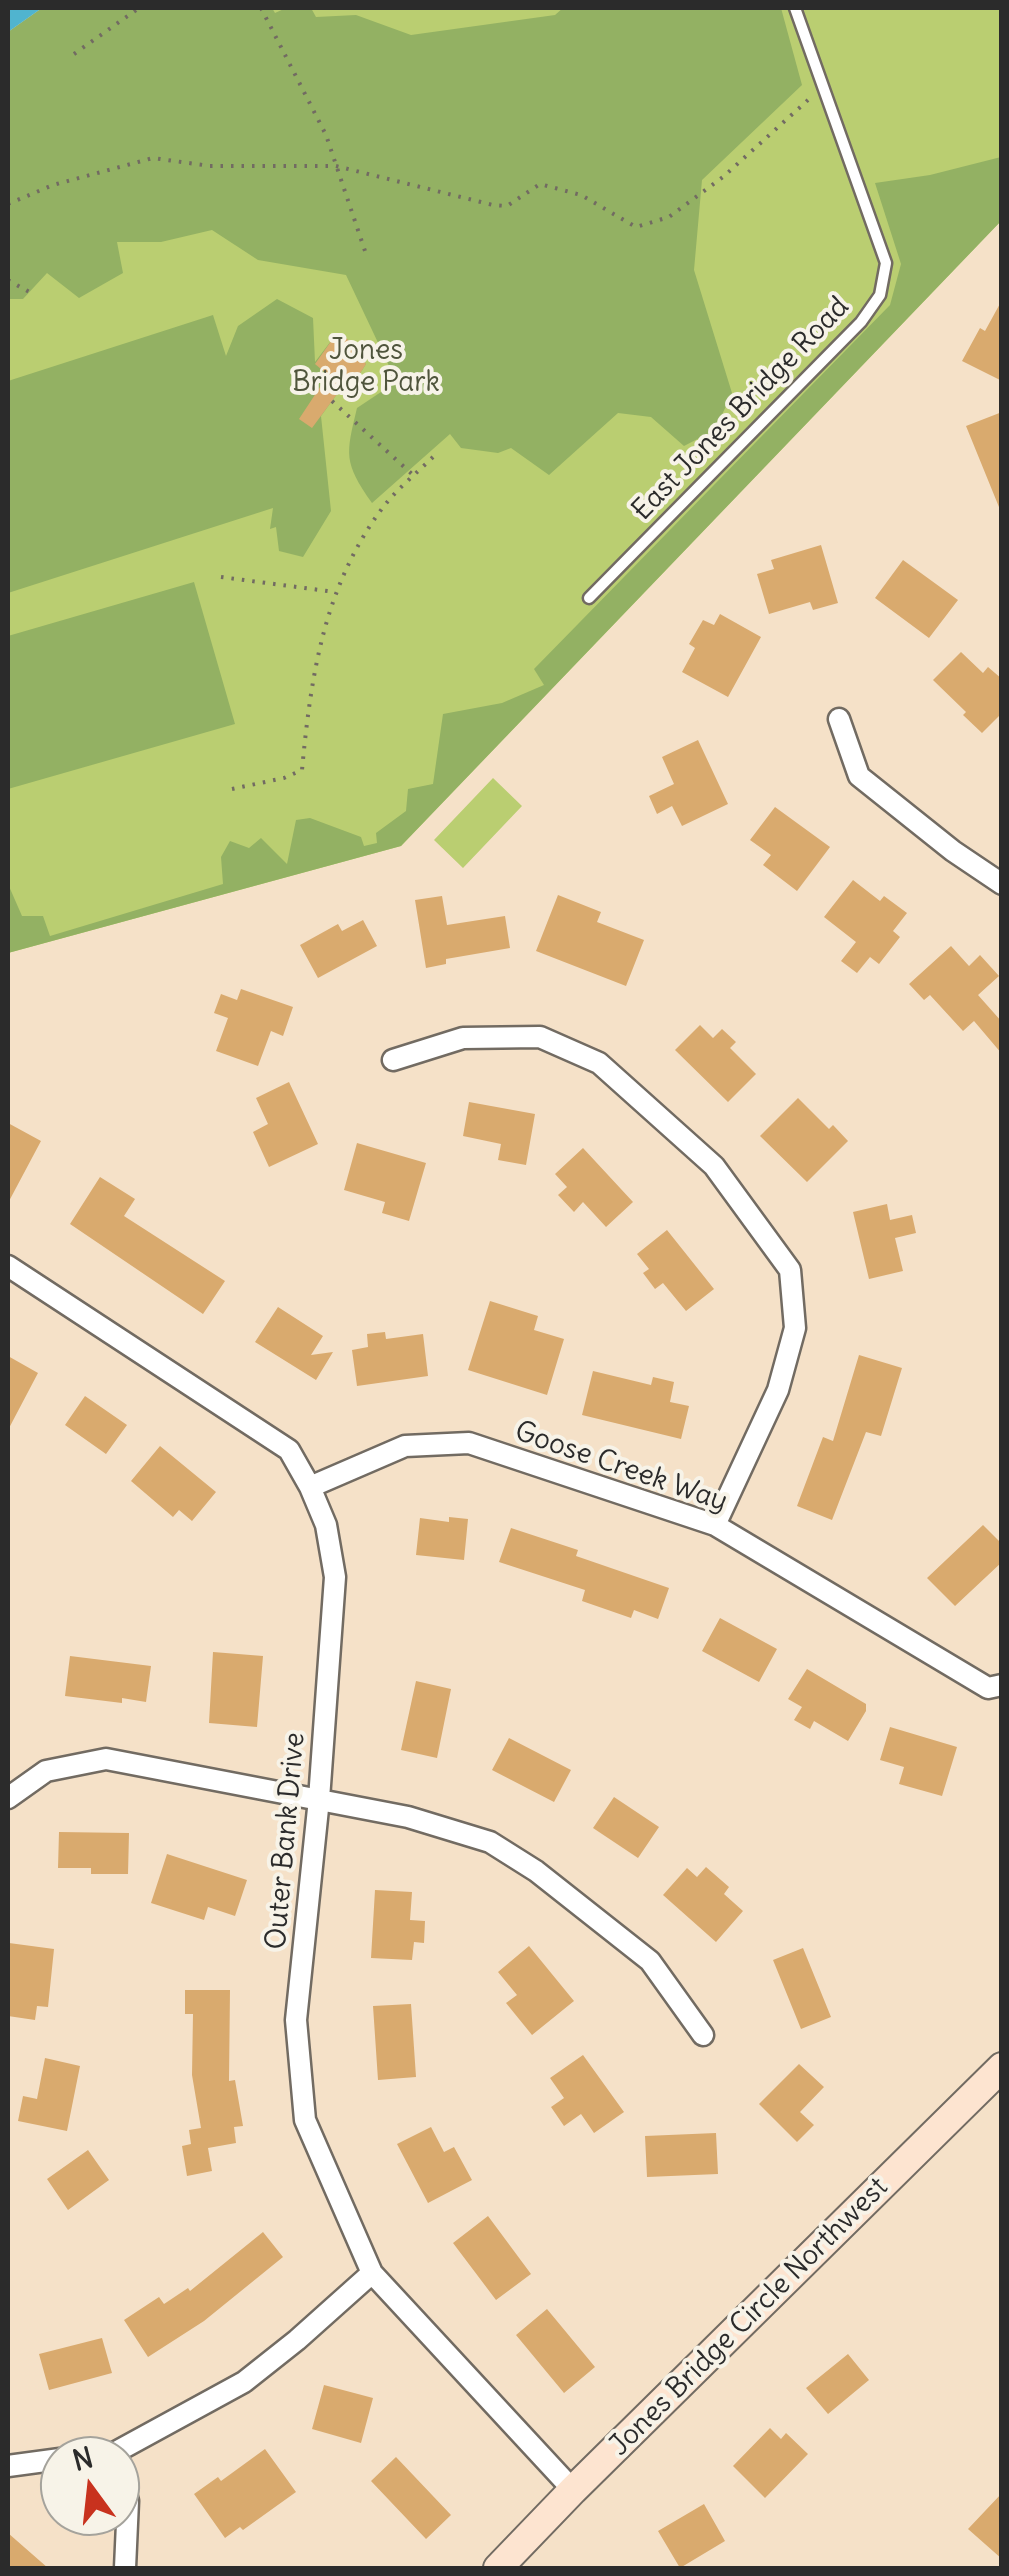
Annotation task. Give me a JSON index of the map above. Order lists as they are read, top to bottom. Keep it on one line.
{"streets":{"street":["Goose Creek Way","Outer Bank Drive","Jones Bridge Circle Northwest"],"lane":["East Jones Bridge Road"]},"crossings":[["Goose Creek Way","Outer Bank Drive"],["Outer Bank Drive","Jones Bridge Circle Northwest"]],"parks":["Jones Bridge Park"],"north":"top"}
